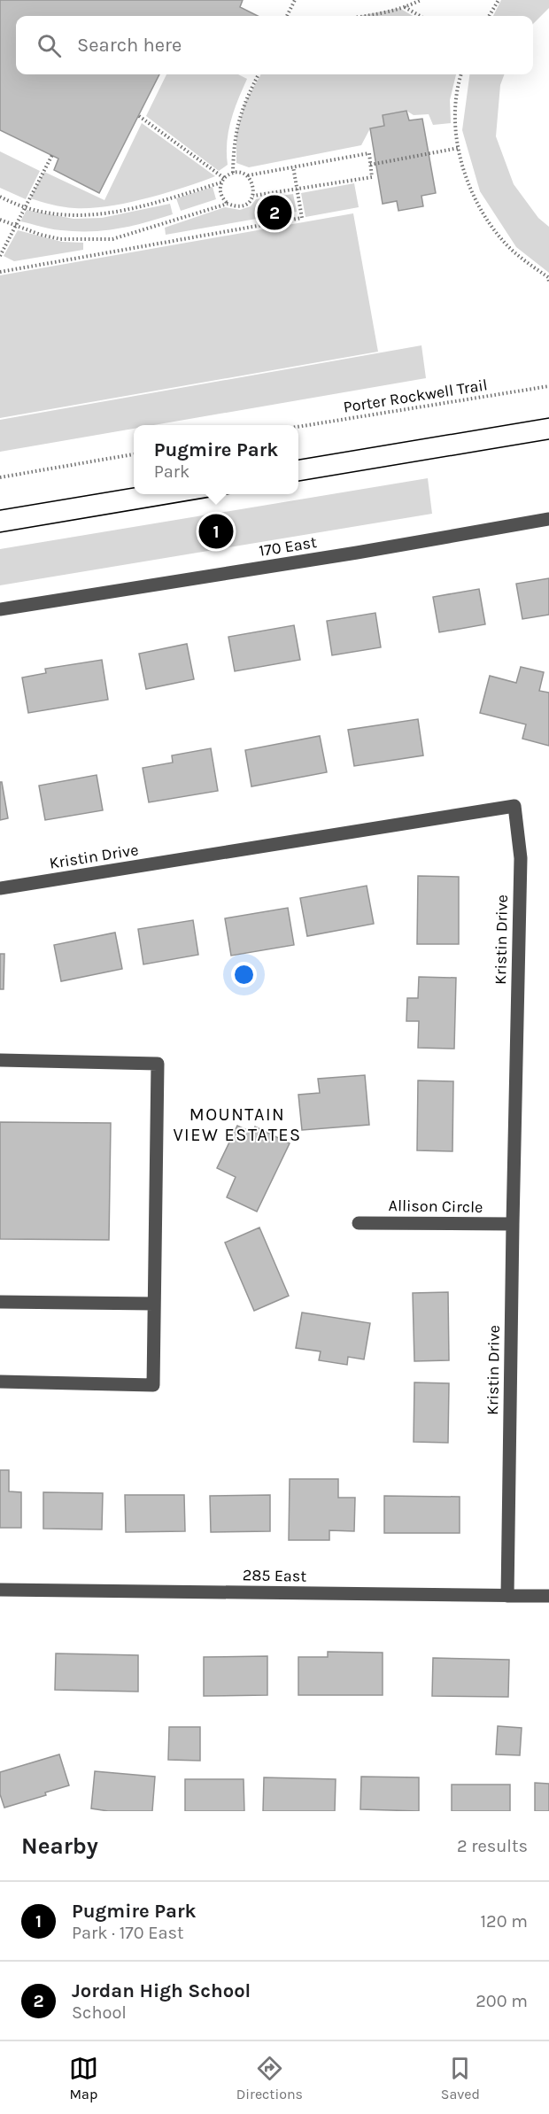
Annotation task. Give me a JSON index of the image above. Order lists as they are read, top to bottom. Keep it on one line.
{"streets":{"street":["170 East","Kristin Drive","Allison Circle","285 East"],"path":["Porter Rockwell Trail"]},"crossings":[["Kristin Drive","Allison Circle"],["Kristin Drive","285 East"]],"districts":["MOUNTAIN VIEW ESTATES"],"page":{"search":"Search here","pins":["2","1"],"popup":["Pugmire Park","Park"],"heading":["Nearby","2 results"],"list":[{"mark":"1","name":"Pugmire Park","note":"Park · 170 East","value":"120 m"},{"mark":"2","name":"Jordan High School","note":"School","value":"200 m"}],"nav":["Map","Directions","Saved"]}}
